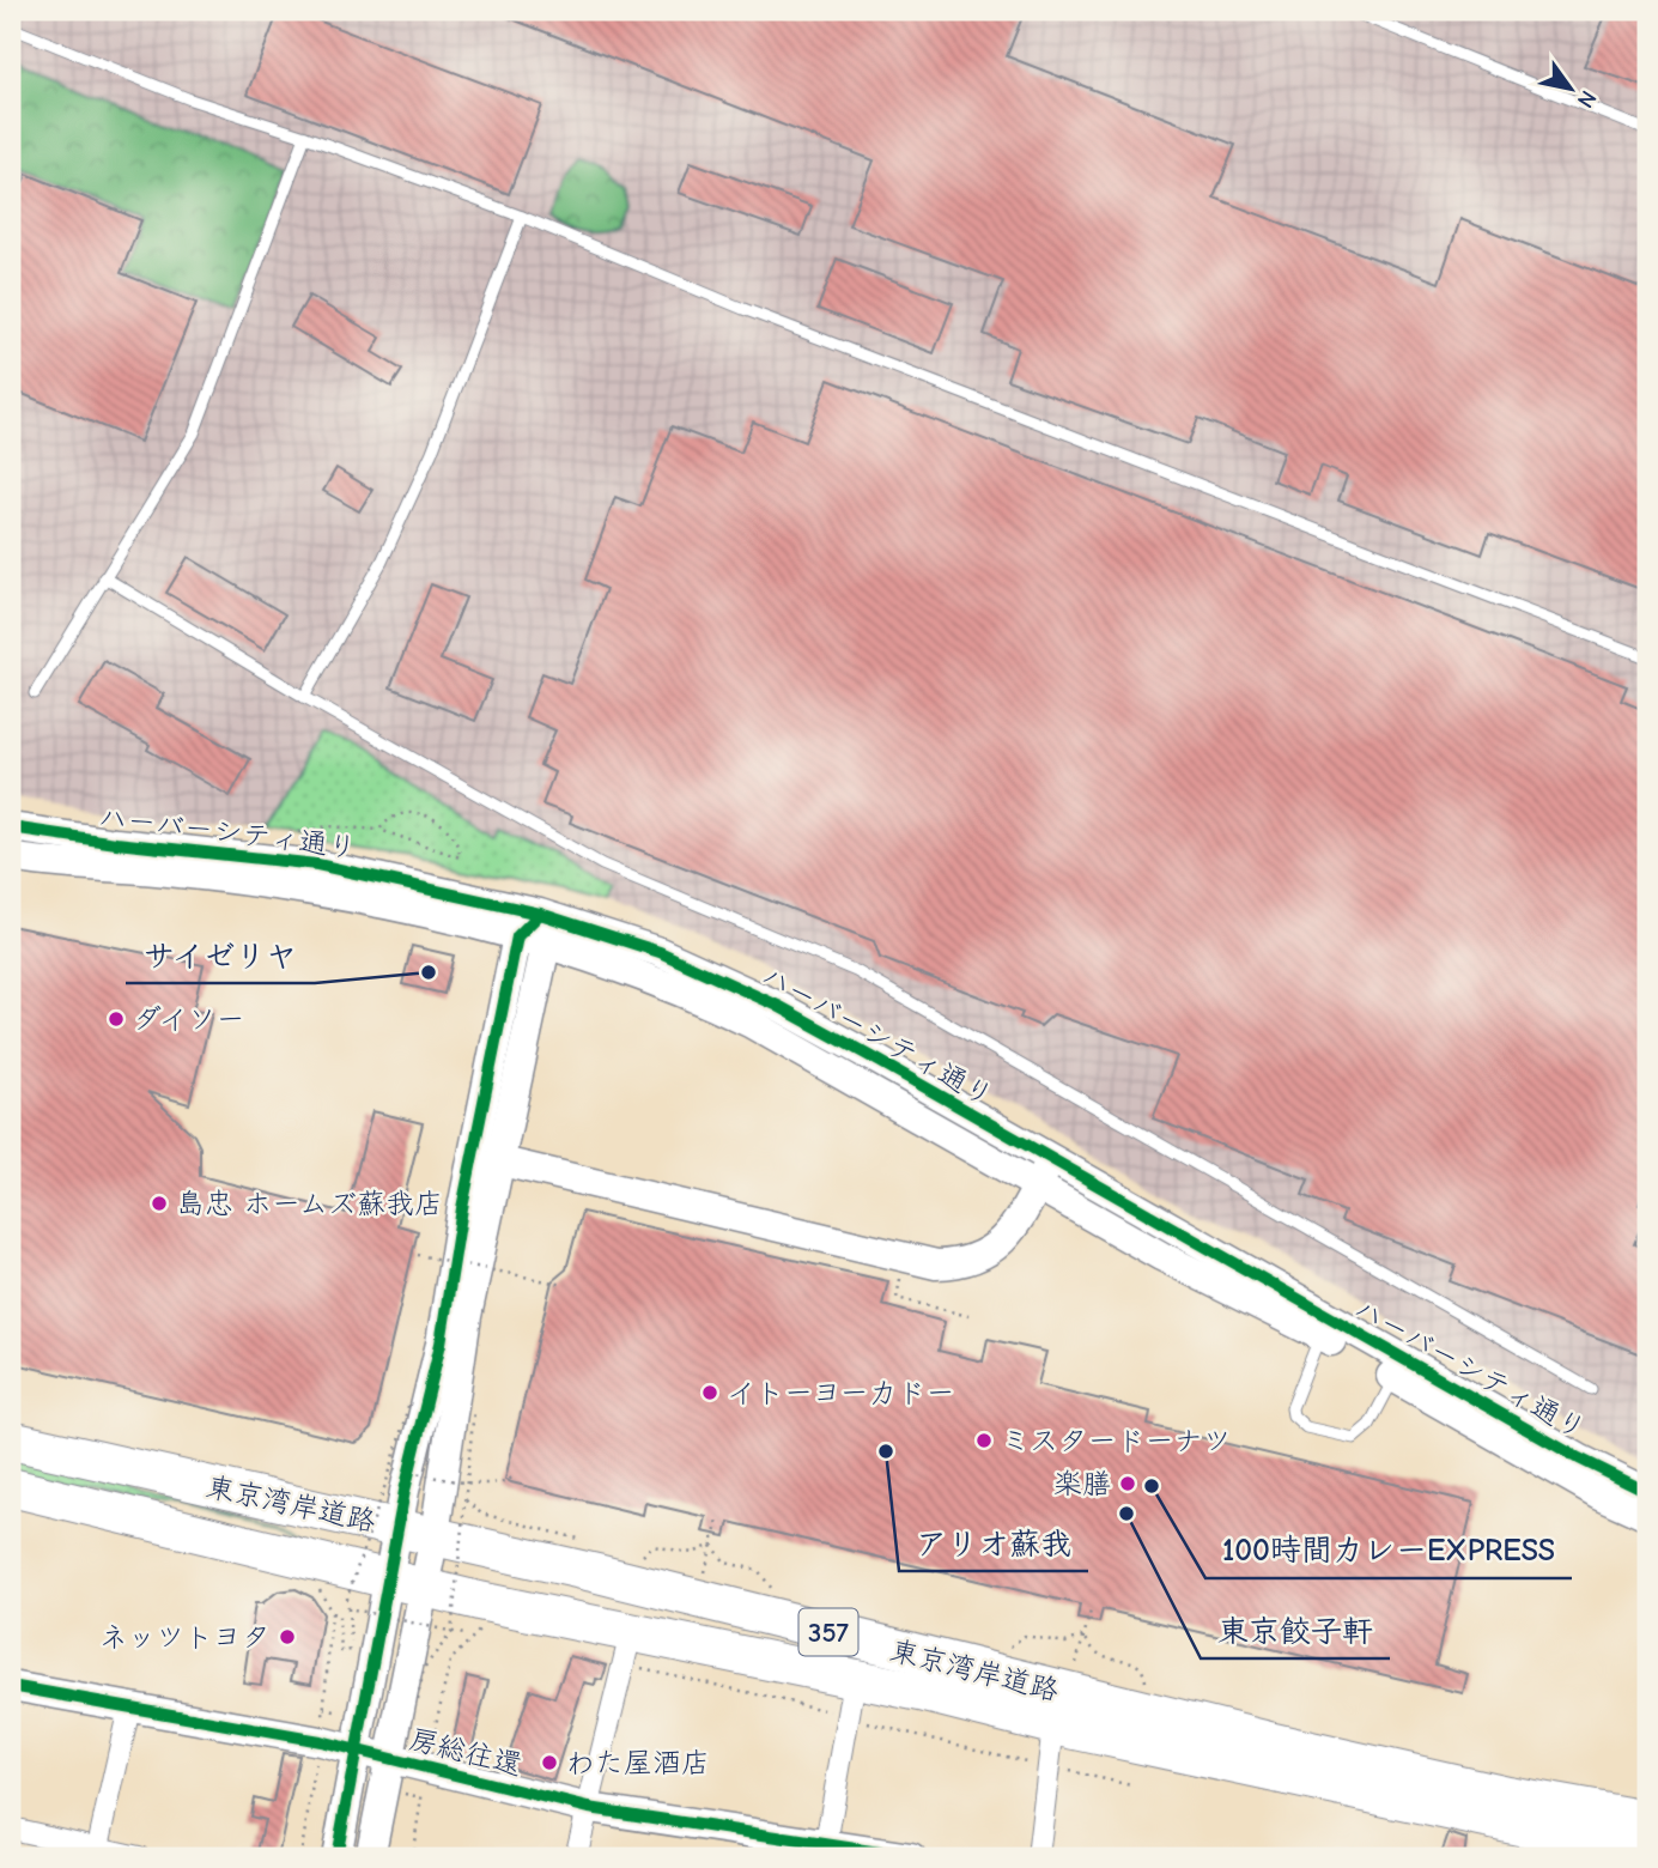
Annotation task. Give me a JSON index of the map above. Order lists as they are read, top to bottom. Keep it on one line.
{"streets":{"highway":["東京湾岸道路","357"],"street":["ハーバーシティ通り","房総往還"]},"places":["サイゼリヤ","ダイソー","島忠 ホームズ蘇我店","イトーヨーカドー","ミスタードーナツ","アリオ蘇我","楽膳","100時間カレーEXPRESS","東京餃子軒","ネッツトヨタ","わた屋酒店"],"north":"bottom right"}
